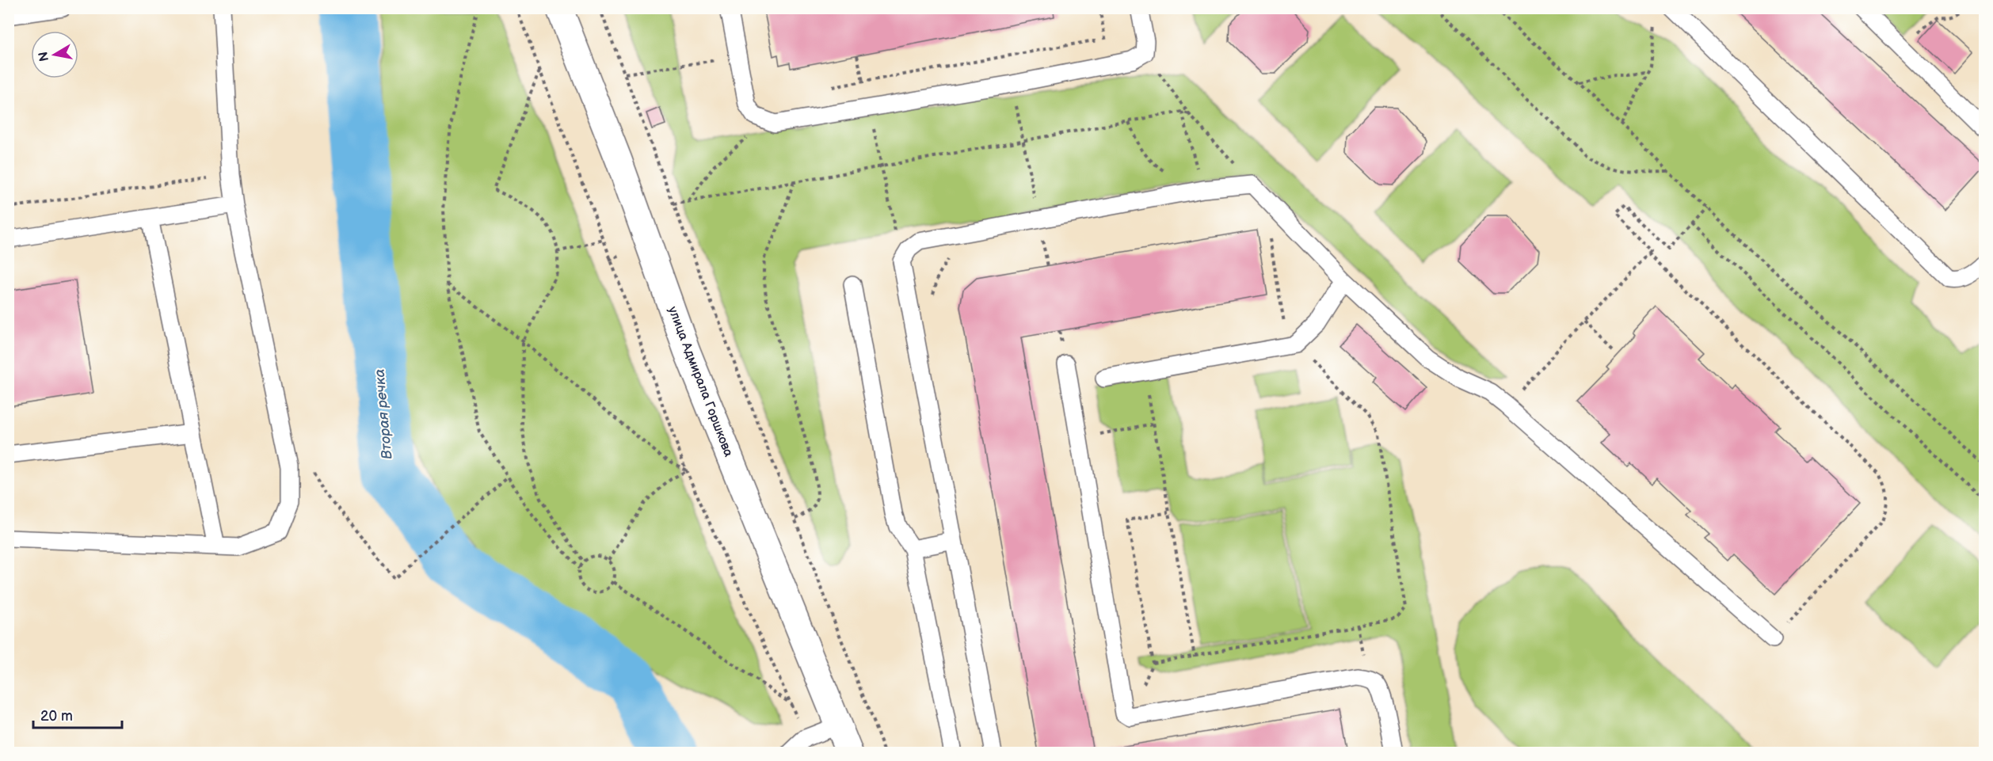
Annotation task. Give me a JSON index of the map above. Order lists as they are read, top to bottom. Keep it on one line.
{"streets":{"main road":["улица Адмирала Горшкова"]},"water":["Вторая речка"],"scale_bar":"20 m","north":"left"}
